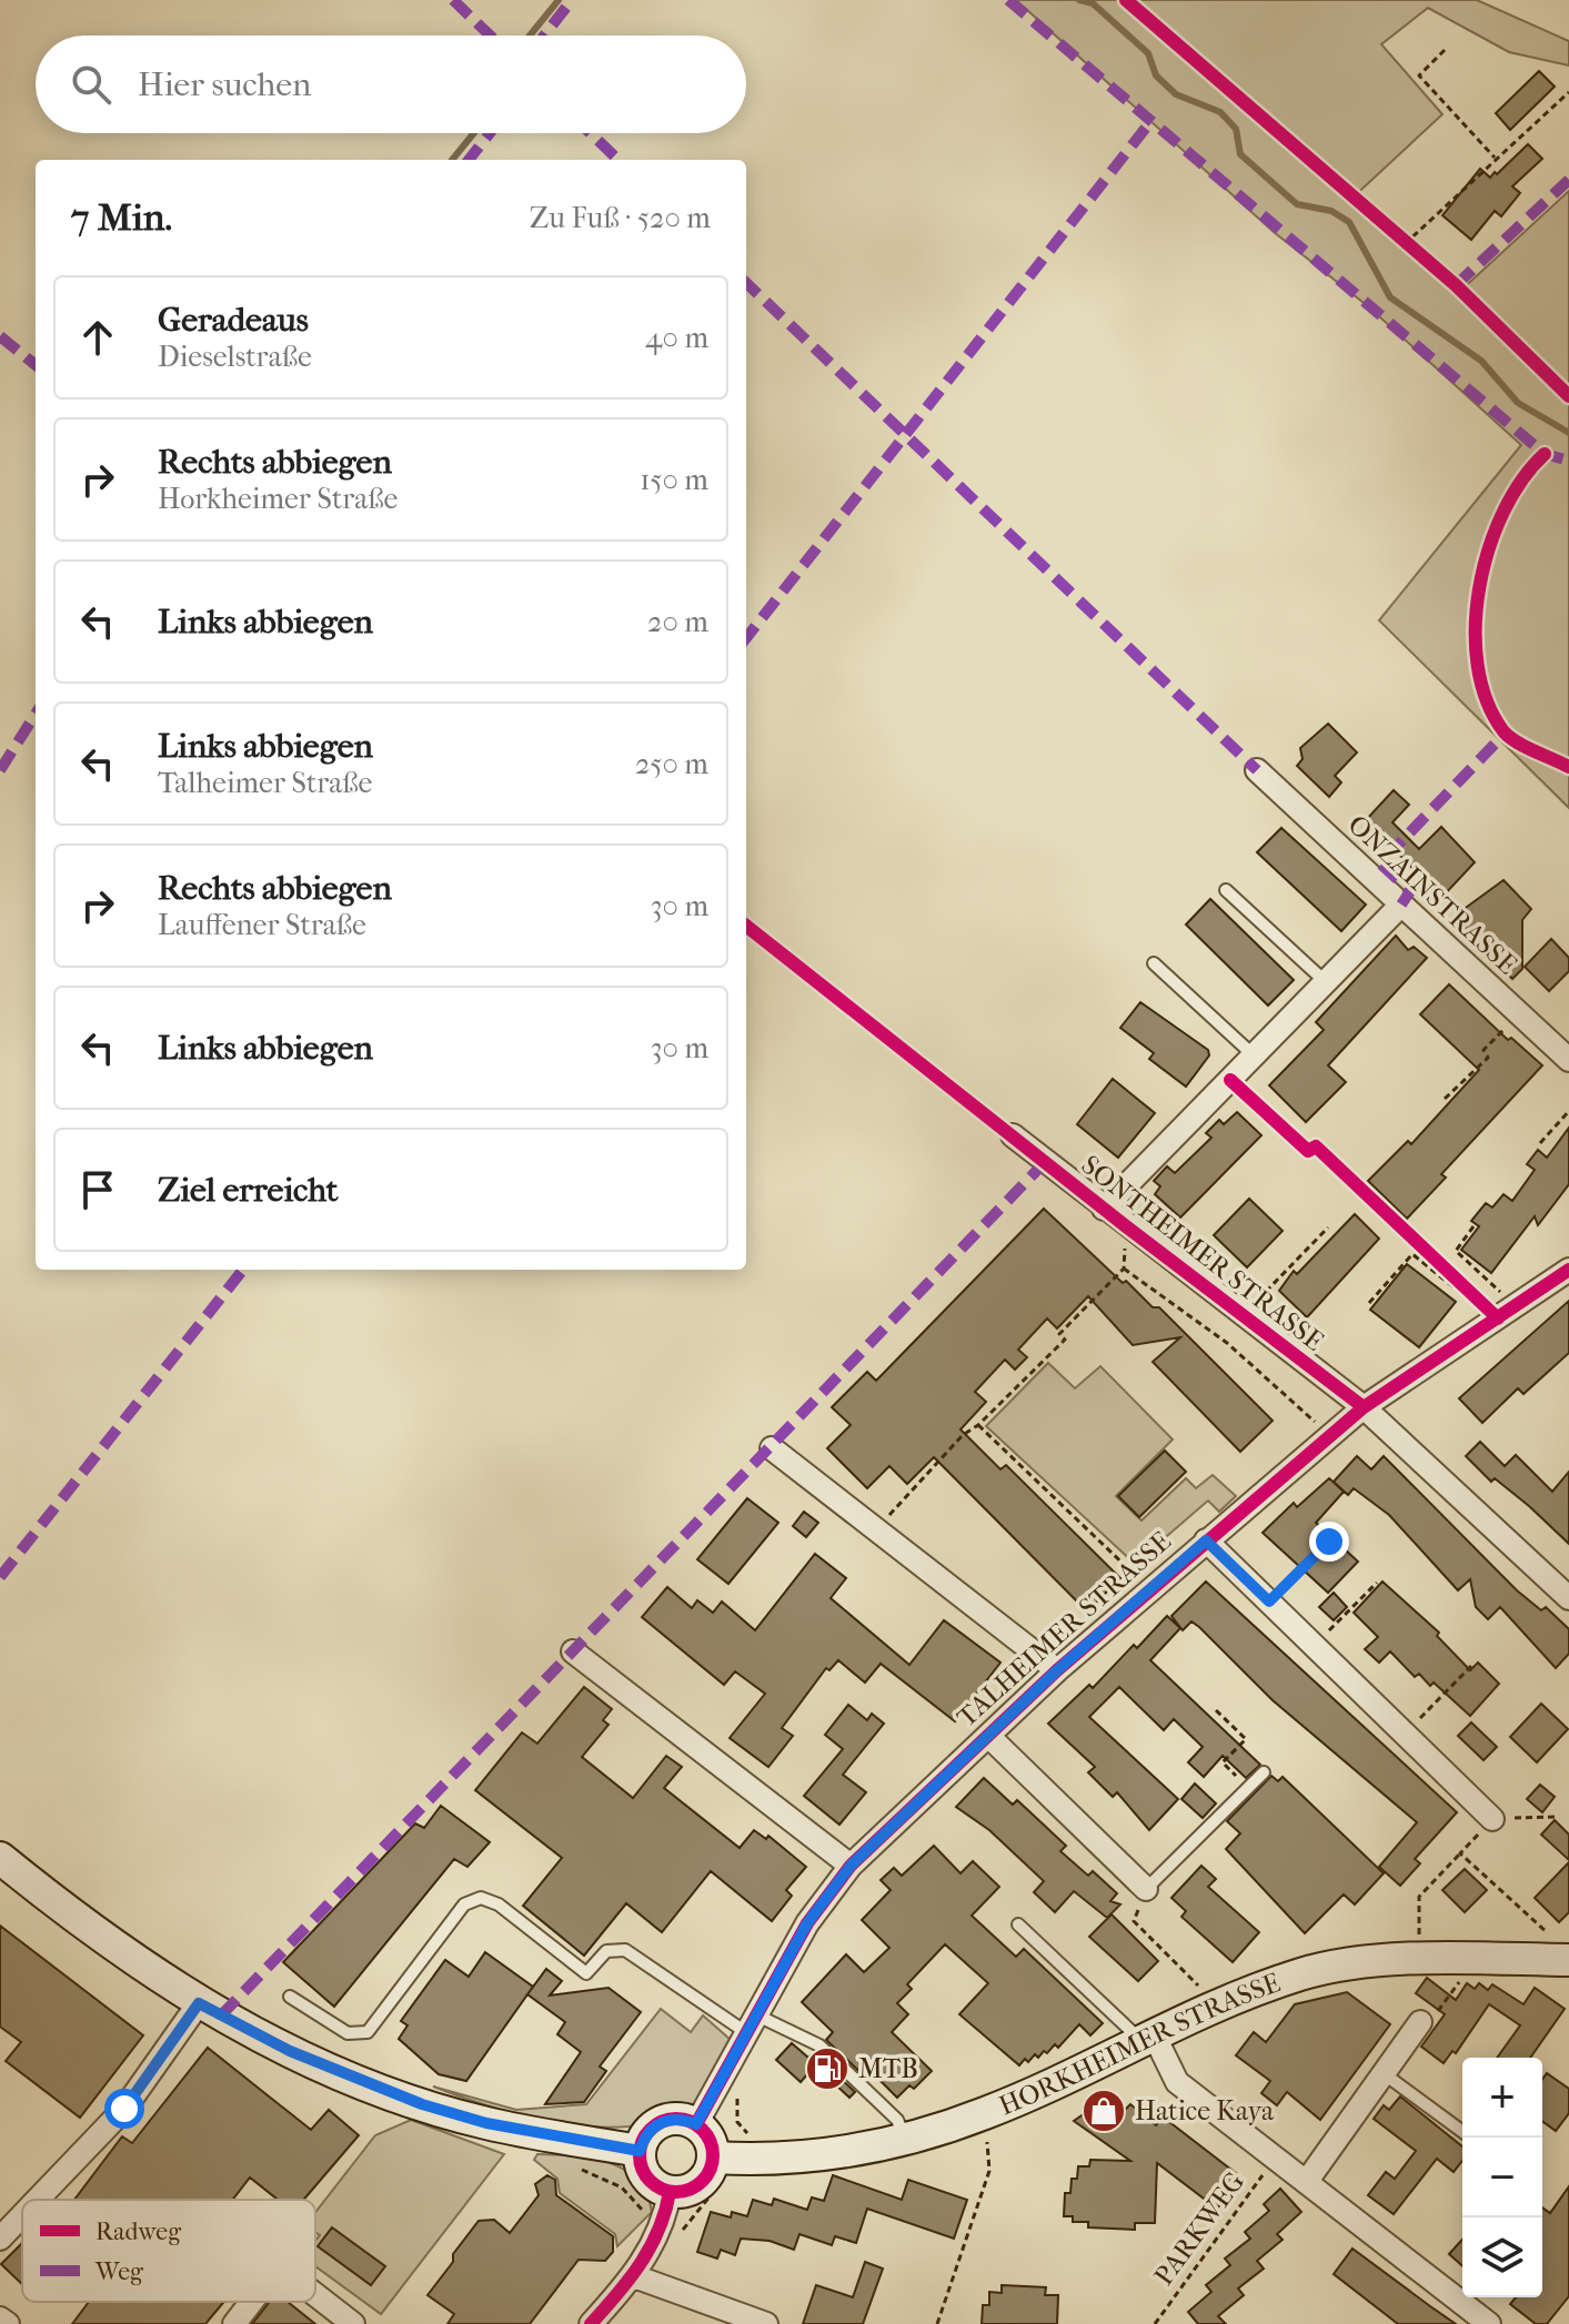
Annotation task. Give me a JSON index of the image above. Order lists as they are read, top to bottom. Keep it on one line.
{"streets":{"main road":["HORKHEIMER STRASSE"],"street":["ONZAINSTRASSE","SONTHEIMER STRASSE","TALHEIMER STRASSE"],"path":["PARKWEG"]},"crossings":[["SONTHEIMER STRASSE","TALHEIMER STRASSE"],["TALHEIMER STRASSE","HORKHEIMER STRASSE"]],"places":{"fuel station":["MTB"],"shop":["Hatice Kaya"]},"legend":["Radweg","Weg"],"page":{"search":"Hier suchen","heading":["7 Min.","Zu Fuß · 520 m"],"list":[["Geradeaus","Dieselstraße","40 m"],["Rechts abbiegen","Horkheimer Straße","150 m"],["Links abbiegen","20 m"],["Links abbiegen","Talheimer Straße","250 m"],["Rechts abbiegen","Lauffener Straße","30 m"],["Links abbiegen","30 m"],"Ziel erreicht"],"map_buttons":["+","−"]}}
